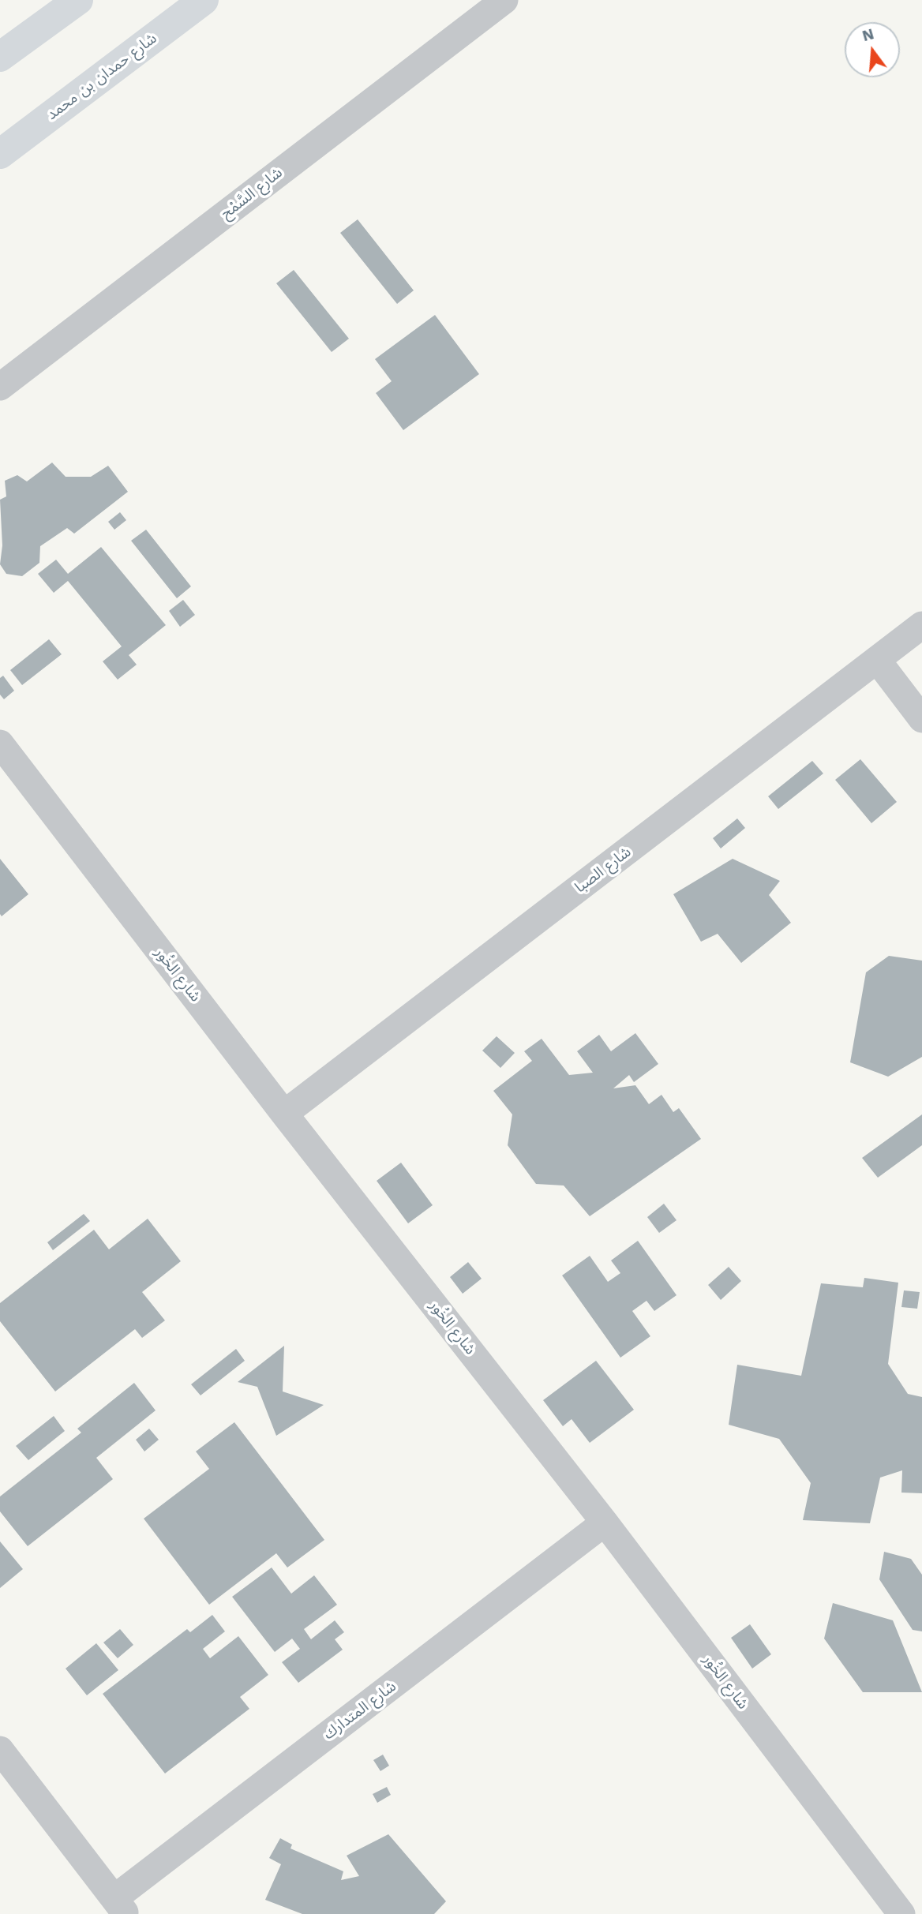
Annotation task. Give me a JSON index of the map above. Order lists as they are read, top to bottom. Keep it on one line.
{"streets":{"main road":["شارع حمدان بن محمد"],"street":["شارع السَّمْح","شارع الصبا","شارع الخُور","شارع المتدارك"]},"crossings":[["شارع الصبا","شارع الخُور"],["شارع الخُور","شارع المتدارك"]],"north":"top"}
